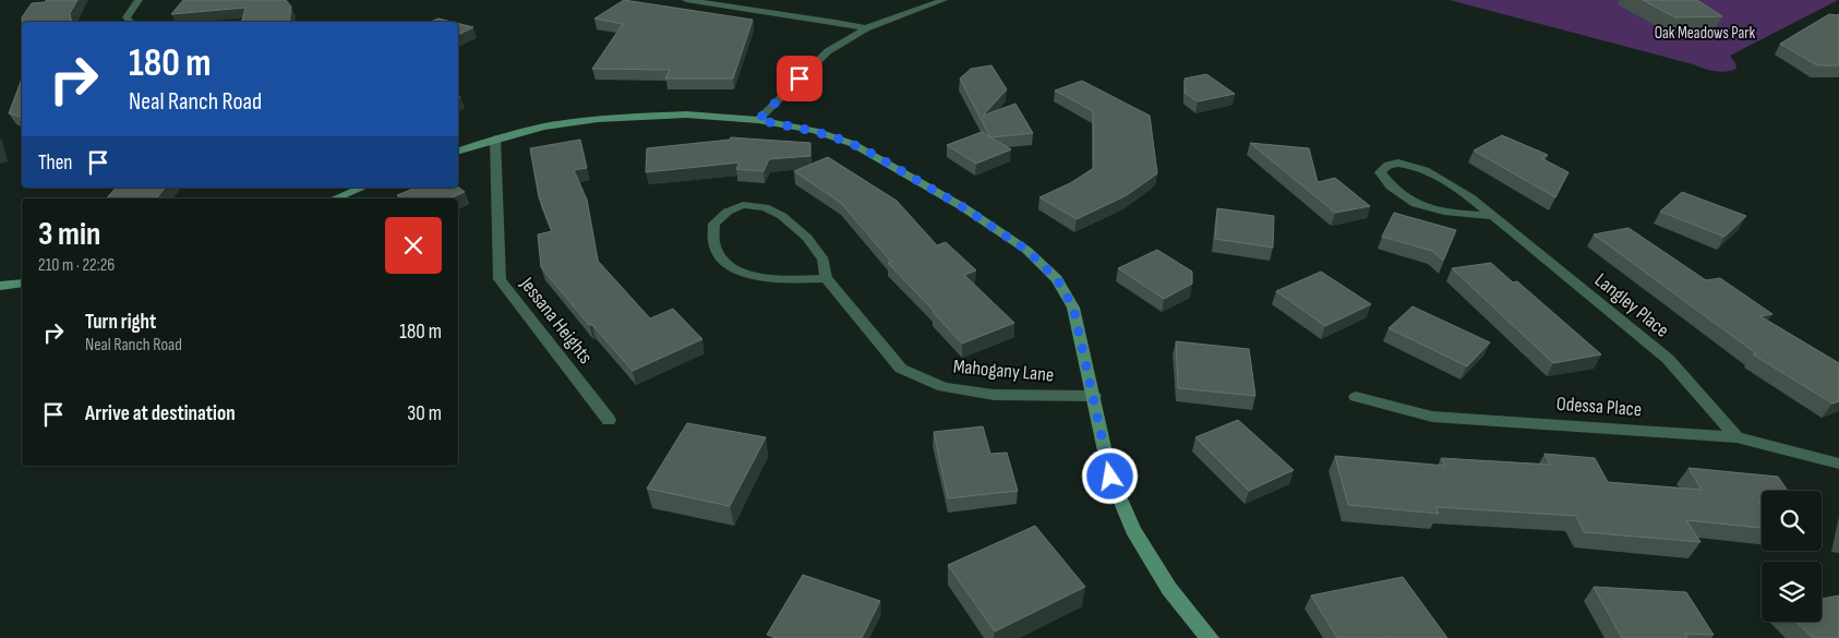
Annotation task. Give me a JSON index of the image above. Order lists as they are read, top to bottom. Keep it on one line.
{"streets":{"street":["Langley Place","Jessana Heights","Mahogany Lane","Odessa Place"]},"crossings":[["Langley Place","Odessa Place"]],"parks":["Oak Meadows Park"],"page":{"turn":["180 m","Neal Ranch Road"],"then":"Then","heading":["3 min","210 m · 22:26"],"list":[{"name":"Turn right","note":"Neal Ranch Road","value":"180 m"},{"name":"Arrive at destination","value":"30 m"}]}}
